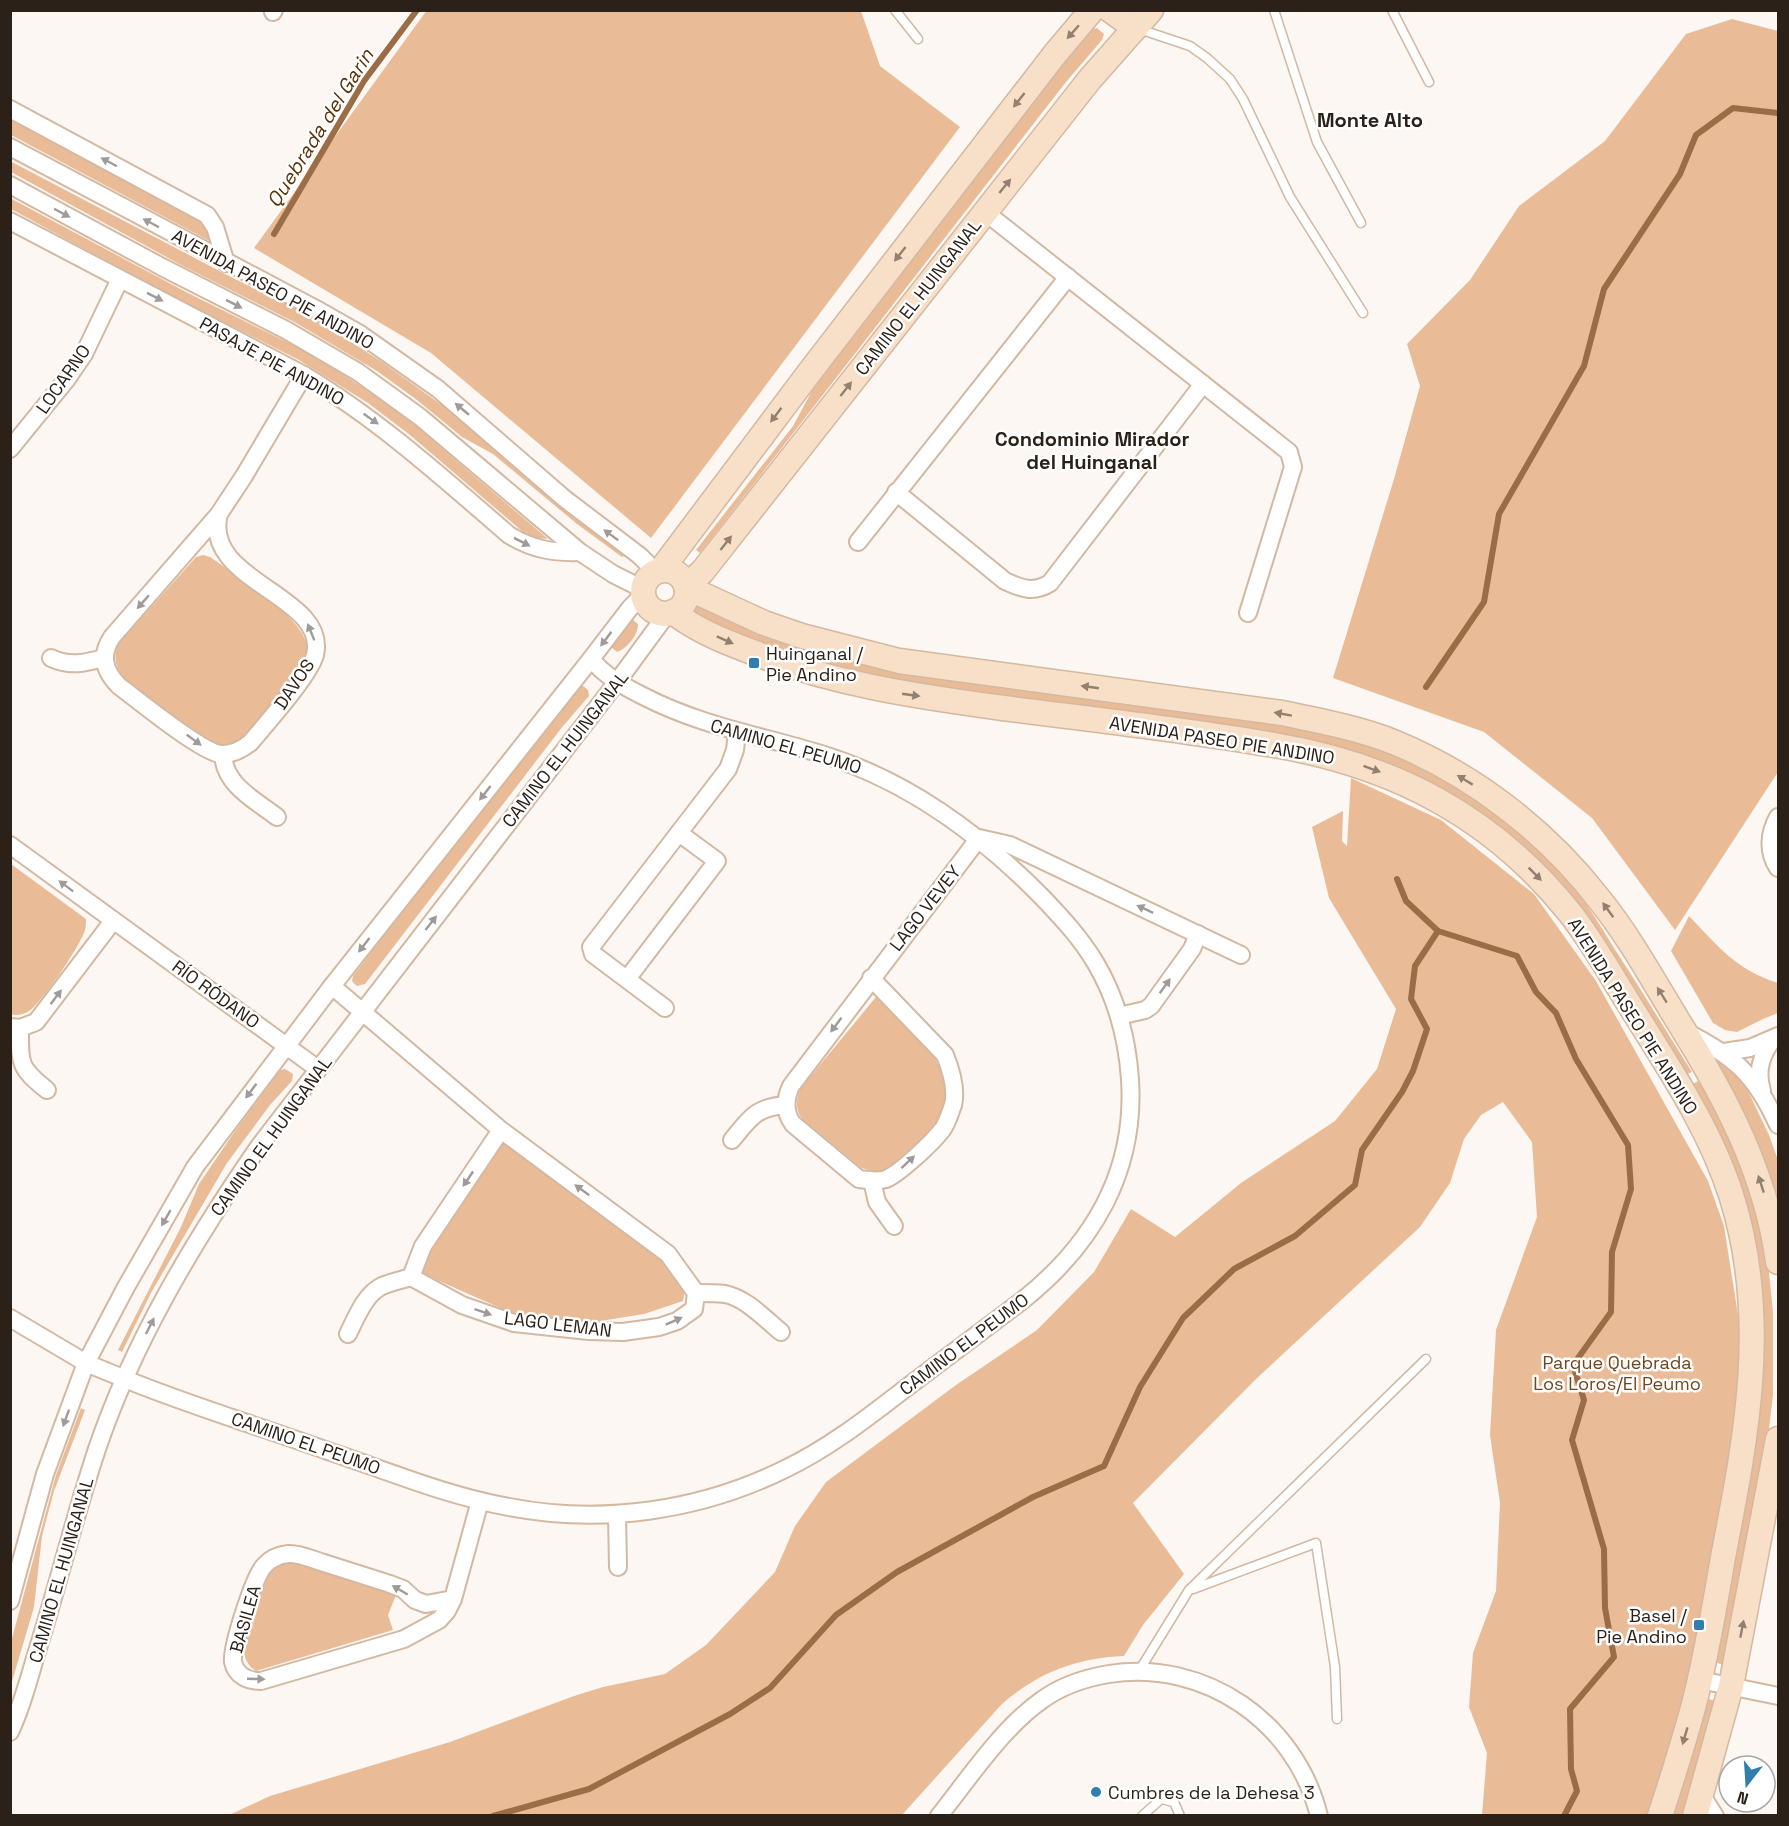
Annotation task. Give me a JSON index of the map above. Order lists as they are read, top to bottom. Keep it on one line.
{"streets":{"street":["AVENIDA PASEO PIE ANDINO","CAMINO EL HUINGANAL","PASAJE PIE ANDINO","LOCARNO","DAVOS","CAMINO EL PEUMO","LAGO VEVEY","RÍO RÓDANO","LAGO LEMAN","BASILEA"]},"crossings":[["AVENIDA PASEO PIE ANDINO","CAMINO EL HUINGANAL"],["AVENIDA PASEO PIE ANDINO","PASAJE PIE ANDINO"],["CAMINO EL HUINGANAL","CAMINO EL PEUMO"],["CAMINO EL HUINGANAL","RÍO RÓDANO"],["PASAJE PIE ANDINO","LOCARNO"],["CAMINO EL PEUMO","LAGO VEVEY"],["CAMINO EL PEUMO","BASILEA"]],"one_way":["PASAJE PIE ANDINO","LAGO VEVEY","LAGO LEMAN"],"districts":["Monte Alto","Condominio Mirador del Huinganal"],"water":["Quebrada del Garin"],"parks":["Parque Quebrada Los Loros/El Peumo"],"places":{"transit":["Huinganal / Pie Andino","Basel / Pie Andino"],"other":["Cumbres de la Dehesa 3"]},"north":"bottom"}
